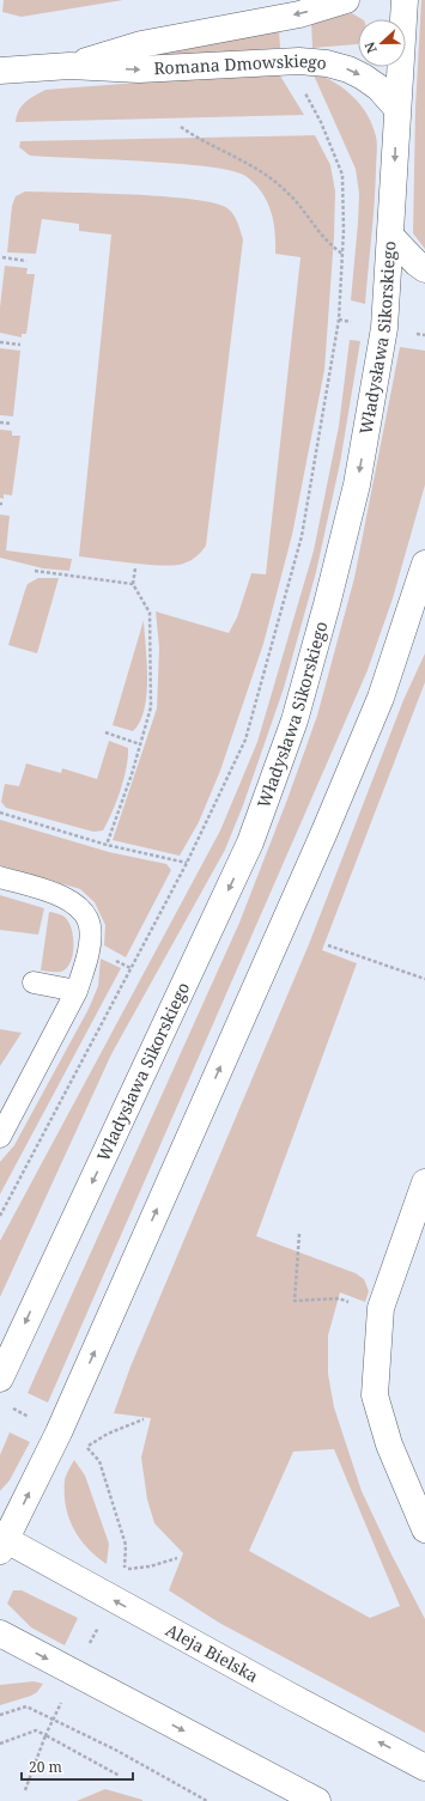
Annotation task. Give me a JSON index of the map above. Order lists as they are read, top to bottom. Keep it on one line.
{"streets":{"street":["Romana Dmowskiego","Władysława Sikorskiego","Aleja Bielska"]},"crossings":[["Romana Dmowskiego","Władysława Sikorskiego"]],"scale_bar":"20 m","north":"left"}
